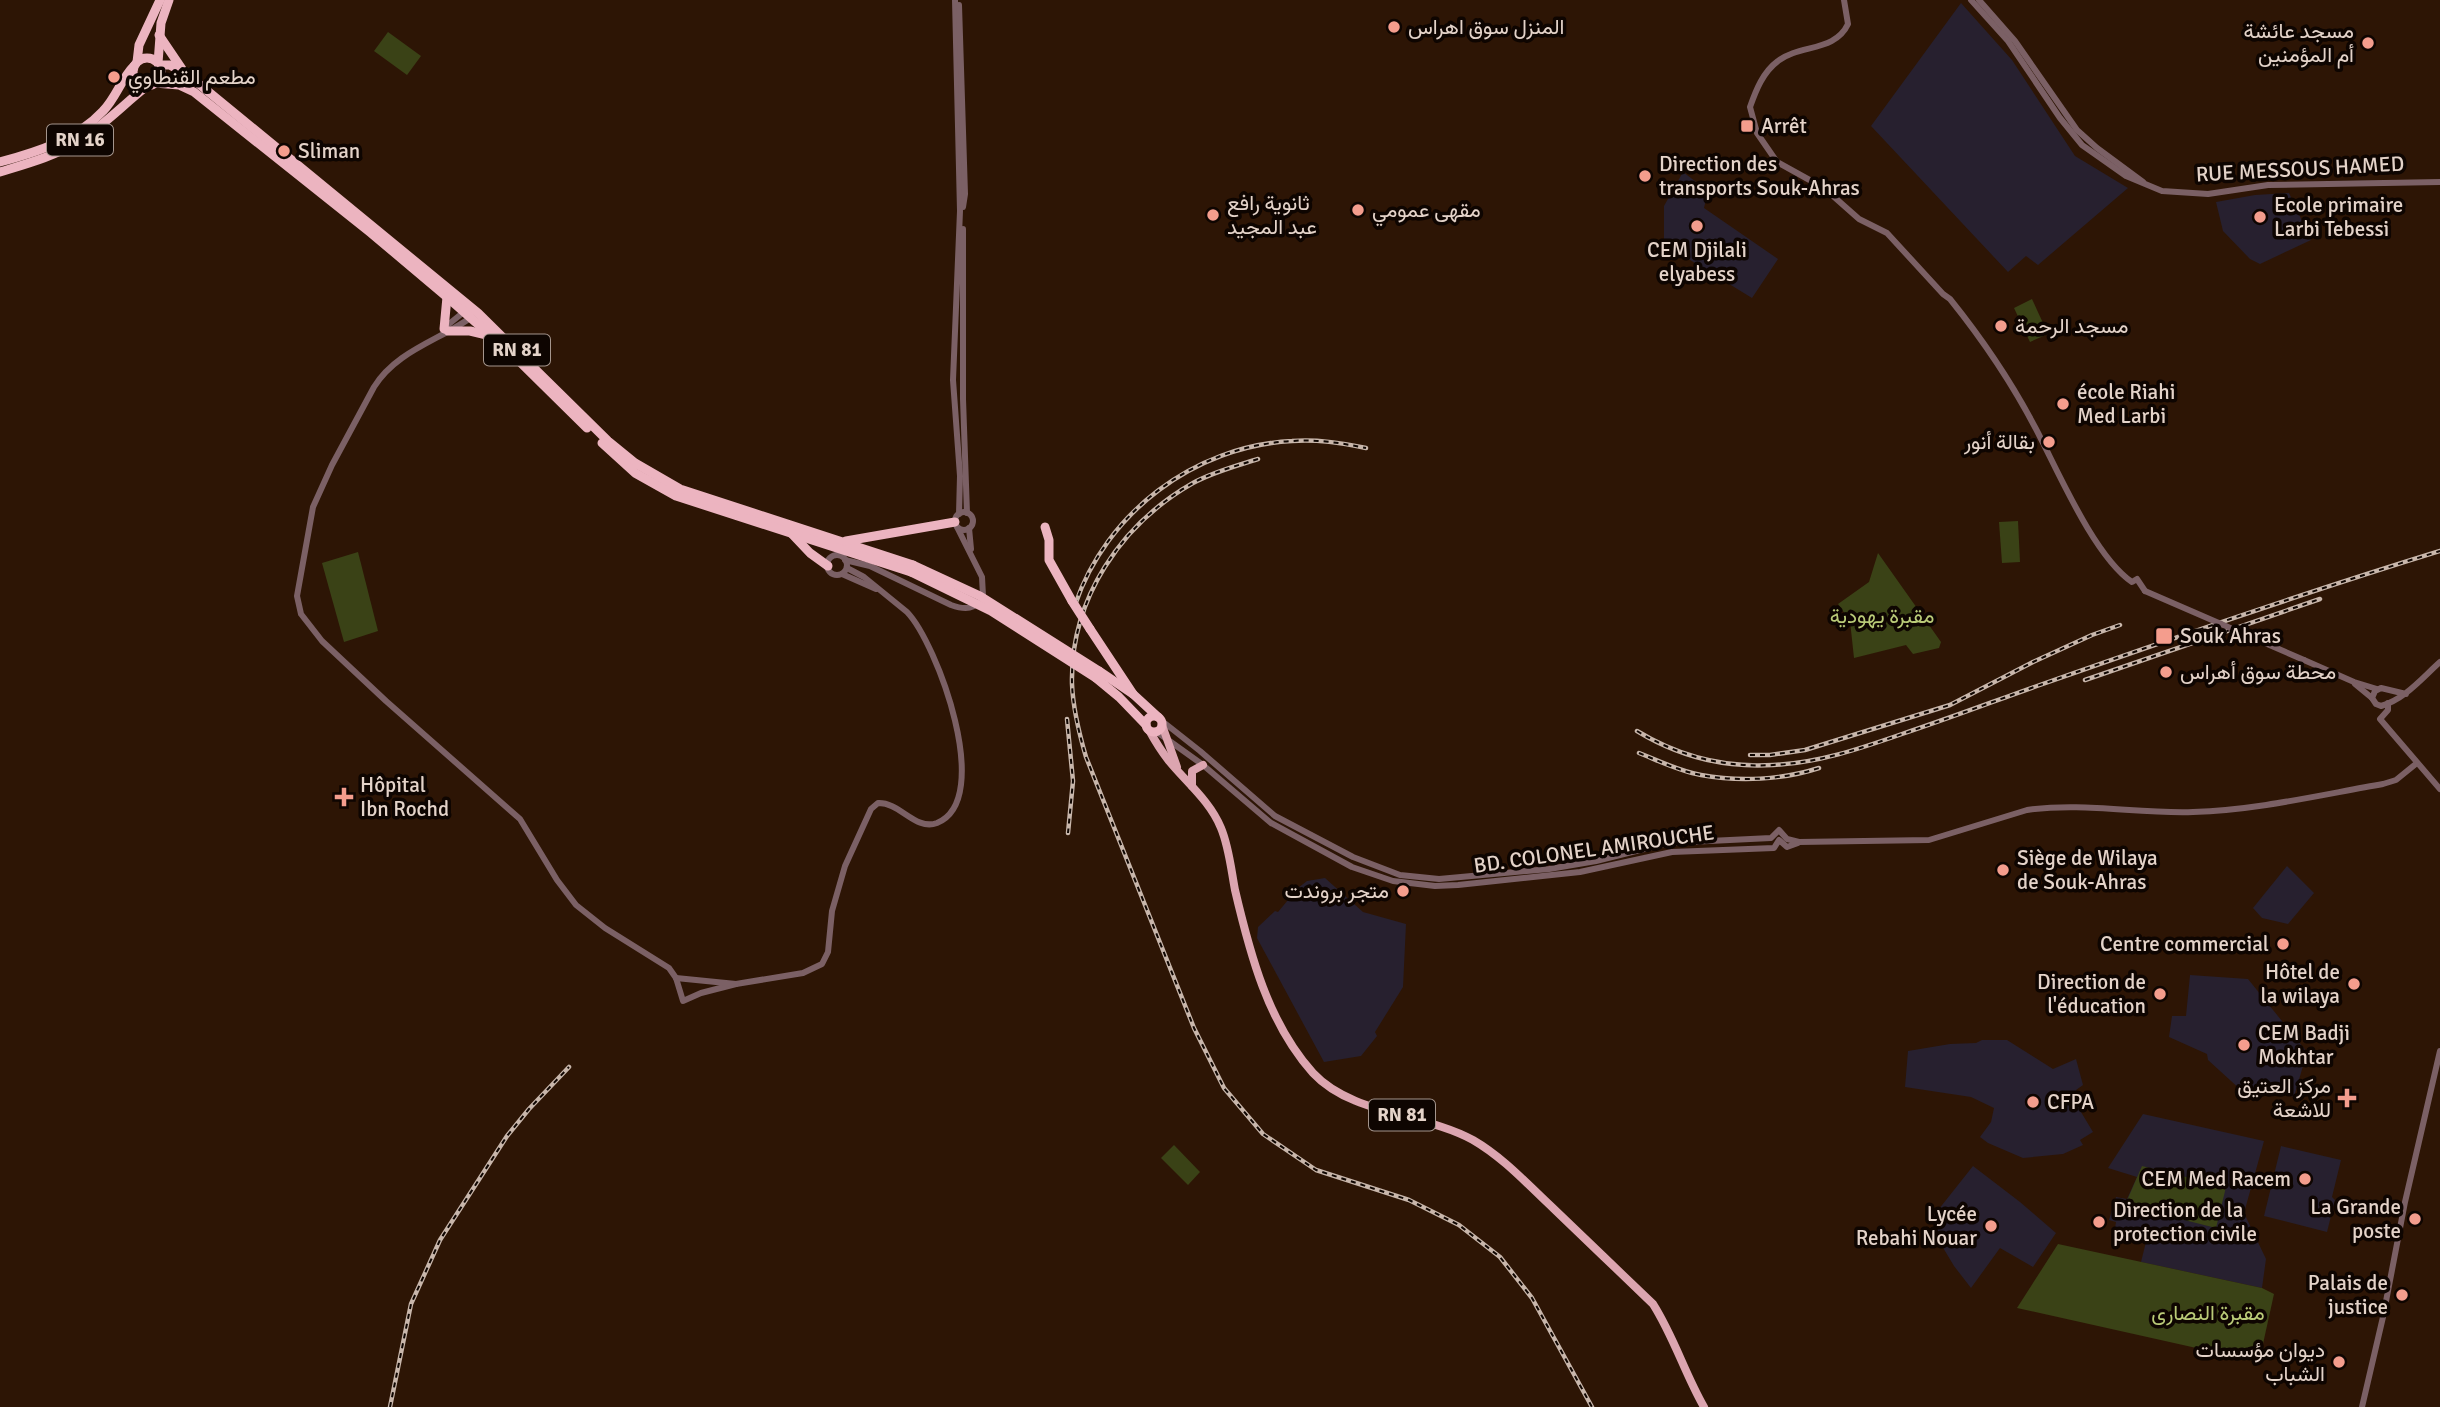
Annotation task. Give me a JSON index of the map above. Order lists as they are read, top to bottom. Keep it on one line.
{"streets":{"highway":["RN 16","RN 81"],"street":["RUE MESSOUS HAMED","BD. COLONEL AMIROUCHE"]},"crossings":[["RN 16","RN 81"],["RN 81","BD. COLONEL AMIROUCHE"]],"parks":["مقبرة يهودية","مقبرة النصارى"],"places":{"other":["المنزل سوق اهراس","مسجد عائشة أم المؤمنين","مطعم القنطاوي","Sliman","Direction des transports Souk-Ahras","مقهى عمومي","ثانوية رافع عبد المجيد","Ecole primaire Larbi Tebessi","CEM Djilali elyabess","مسجد الرحمة","école Riahi Med Larbi","بقالة أنور","محطة سوق أهراس","Siège de Wilaya de Souk-Ahras","متجر بروندت","Centre commercial","Hôtel de la wilaya","Direction de l'éducation","CEM Badji Mokhtar","CFPA","CEM Med Racem","La Grande poste","Direction de la protection civile","Lycée Rebahi Nouar","Palais de justice","ديوان مؤسسات الشباب"],"transit":["Arrêt","Souk Ahras"],"health":["Hôpital Ibn Rochd","مركز العتيق للاشعة"]}}
